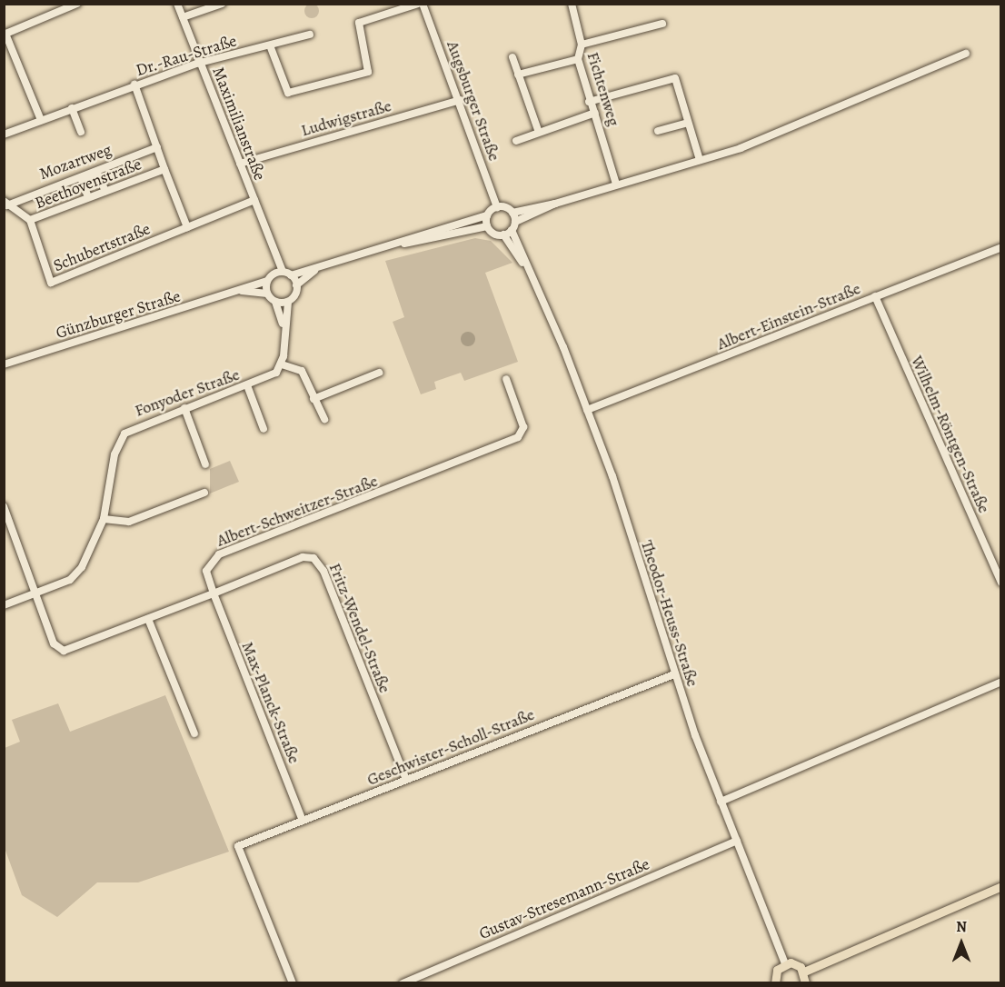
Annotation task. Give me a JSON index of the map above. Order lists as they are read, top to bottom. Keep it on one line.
{"streets":{"street":["Dr.-Rau-Straße","Fichtenweg","Augsburger Straße","Ludwigstraße","Maximilianstraße","Mozartweg","Beethovenstraße","Schubertstraße","Günzburger Straße","Albert-Einstein-Straße","Fonyoder Straße","Wilhelm-Röntgen-Straße","Albert-Schweitzer-Straße","Theodor-Heuss-Straße","Fritz-Wendel-Straße","Max-Planck-Straße","Geschwister-Scholl-Straße","Gustav-Stresemann-Straße"]},"crossings":[["Dr.-Rau-Straße","Maximilianstraße"],["Dr.-Rau-Straße","Beethovenstraße"],["Augsburger Straße","Ludwigstraße"],["Augsburger Straße","Theodor-Heuss-Straße"],["Ludwigstraße","Maximilianstraße"],["Maximilianstraße","Schubertstraße"],["Maximilianstraße","Günzburger Straße"],["Mozartweg","Beethovenstraße"],["Beethovenstraße","Schubertstraße"],["Albert-Einstein-Straße","Wilhelm-Röntgen-Straße"],["Albert-Einstein-Straße","Theodor-Heuss-Straße"],["Albert-Schweitzer-Straße","Fritz-Wendel-Straße"],["Albert-Schweitzer-Straße","Max-Planck-Straße"],["Theodor-Heuss-Straße","Geschwister-Scholl-Straße"],["Theodor-Heuss-Straße","Gustav-Stresemann-Straße"],["Fritz-Wendel-Straße","Max-Planck-Straße"],["Fritz-Wendel-Straße","Geschwister-Scholl-Straße"],["Max-Planck-Straße","Geschwister-Scholl-Straße"]],"north":"top"}
